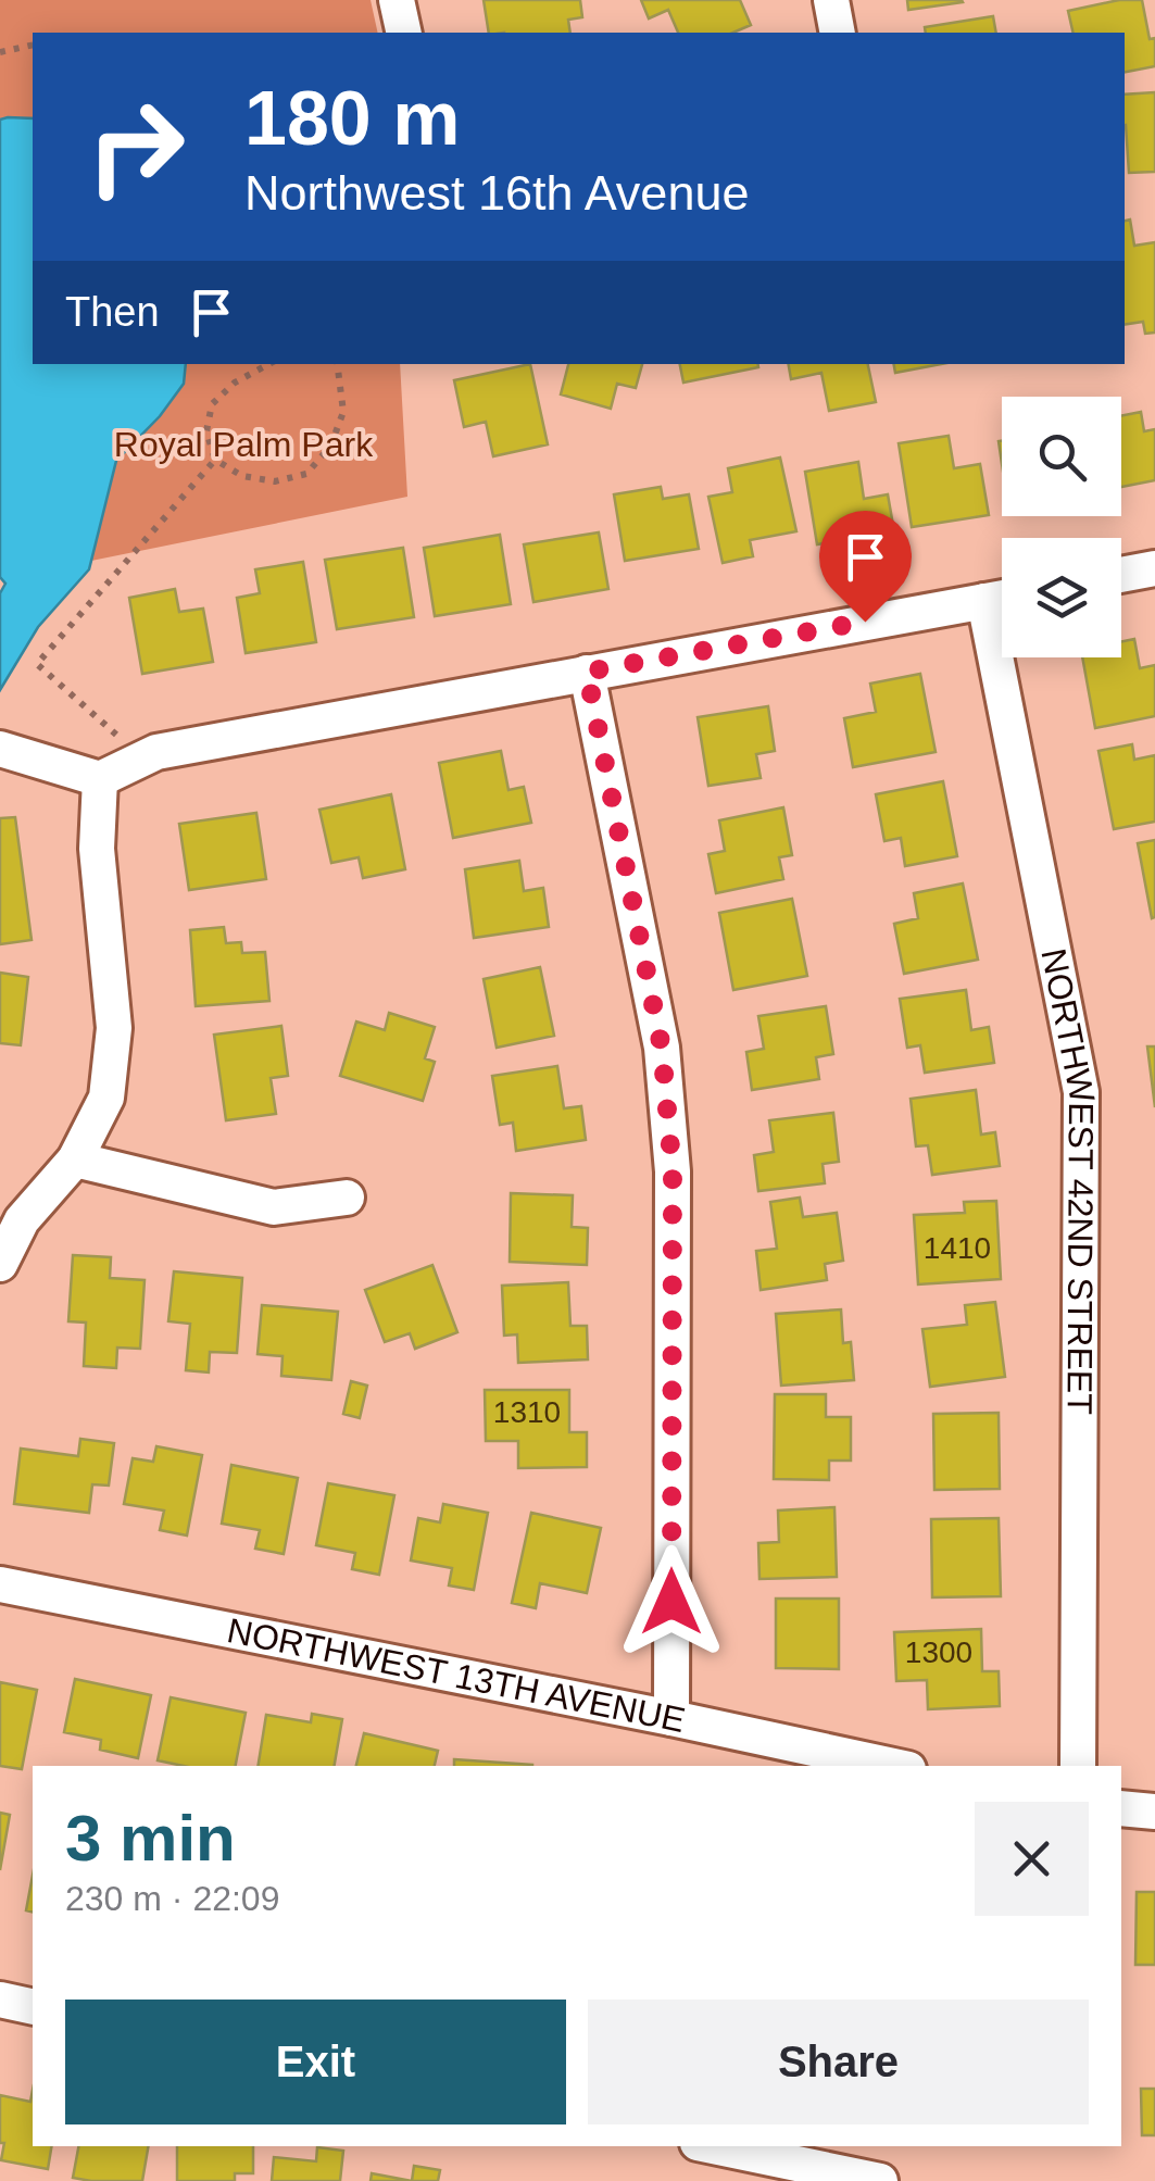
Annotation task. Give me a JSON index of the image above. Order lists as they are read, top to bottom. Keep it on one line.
{"streets":{"street":["NORTHWEST 42ND STREET","NORTHWEST 13TH AVENUE"]},"parks":["Royal Palm Park"],"house_numbers":["1410","1310","1300"],"page":{"turn":["180 m","Northwest 16th Avenue"],"then":"Then","heading":["3 min","230 m · 22:09"],"buttons":["Exit","Share"]}}
